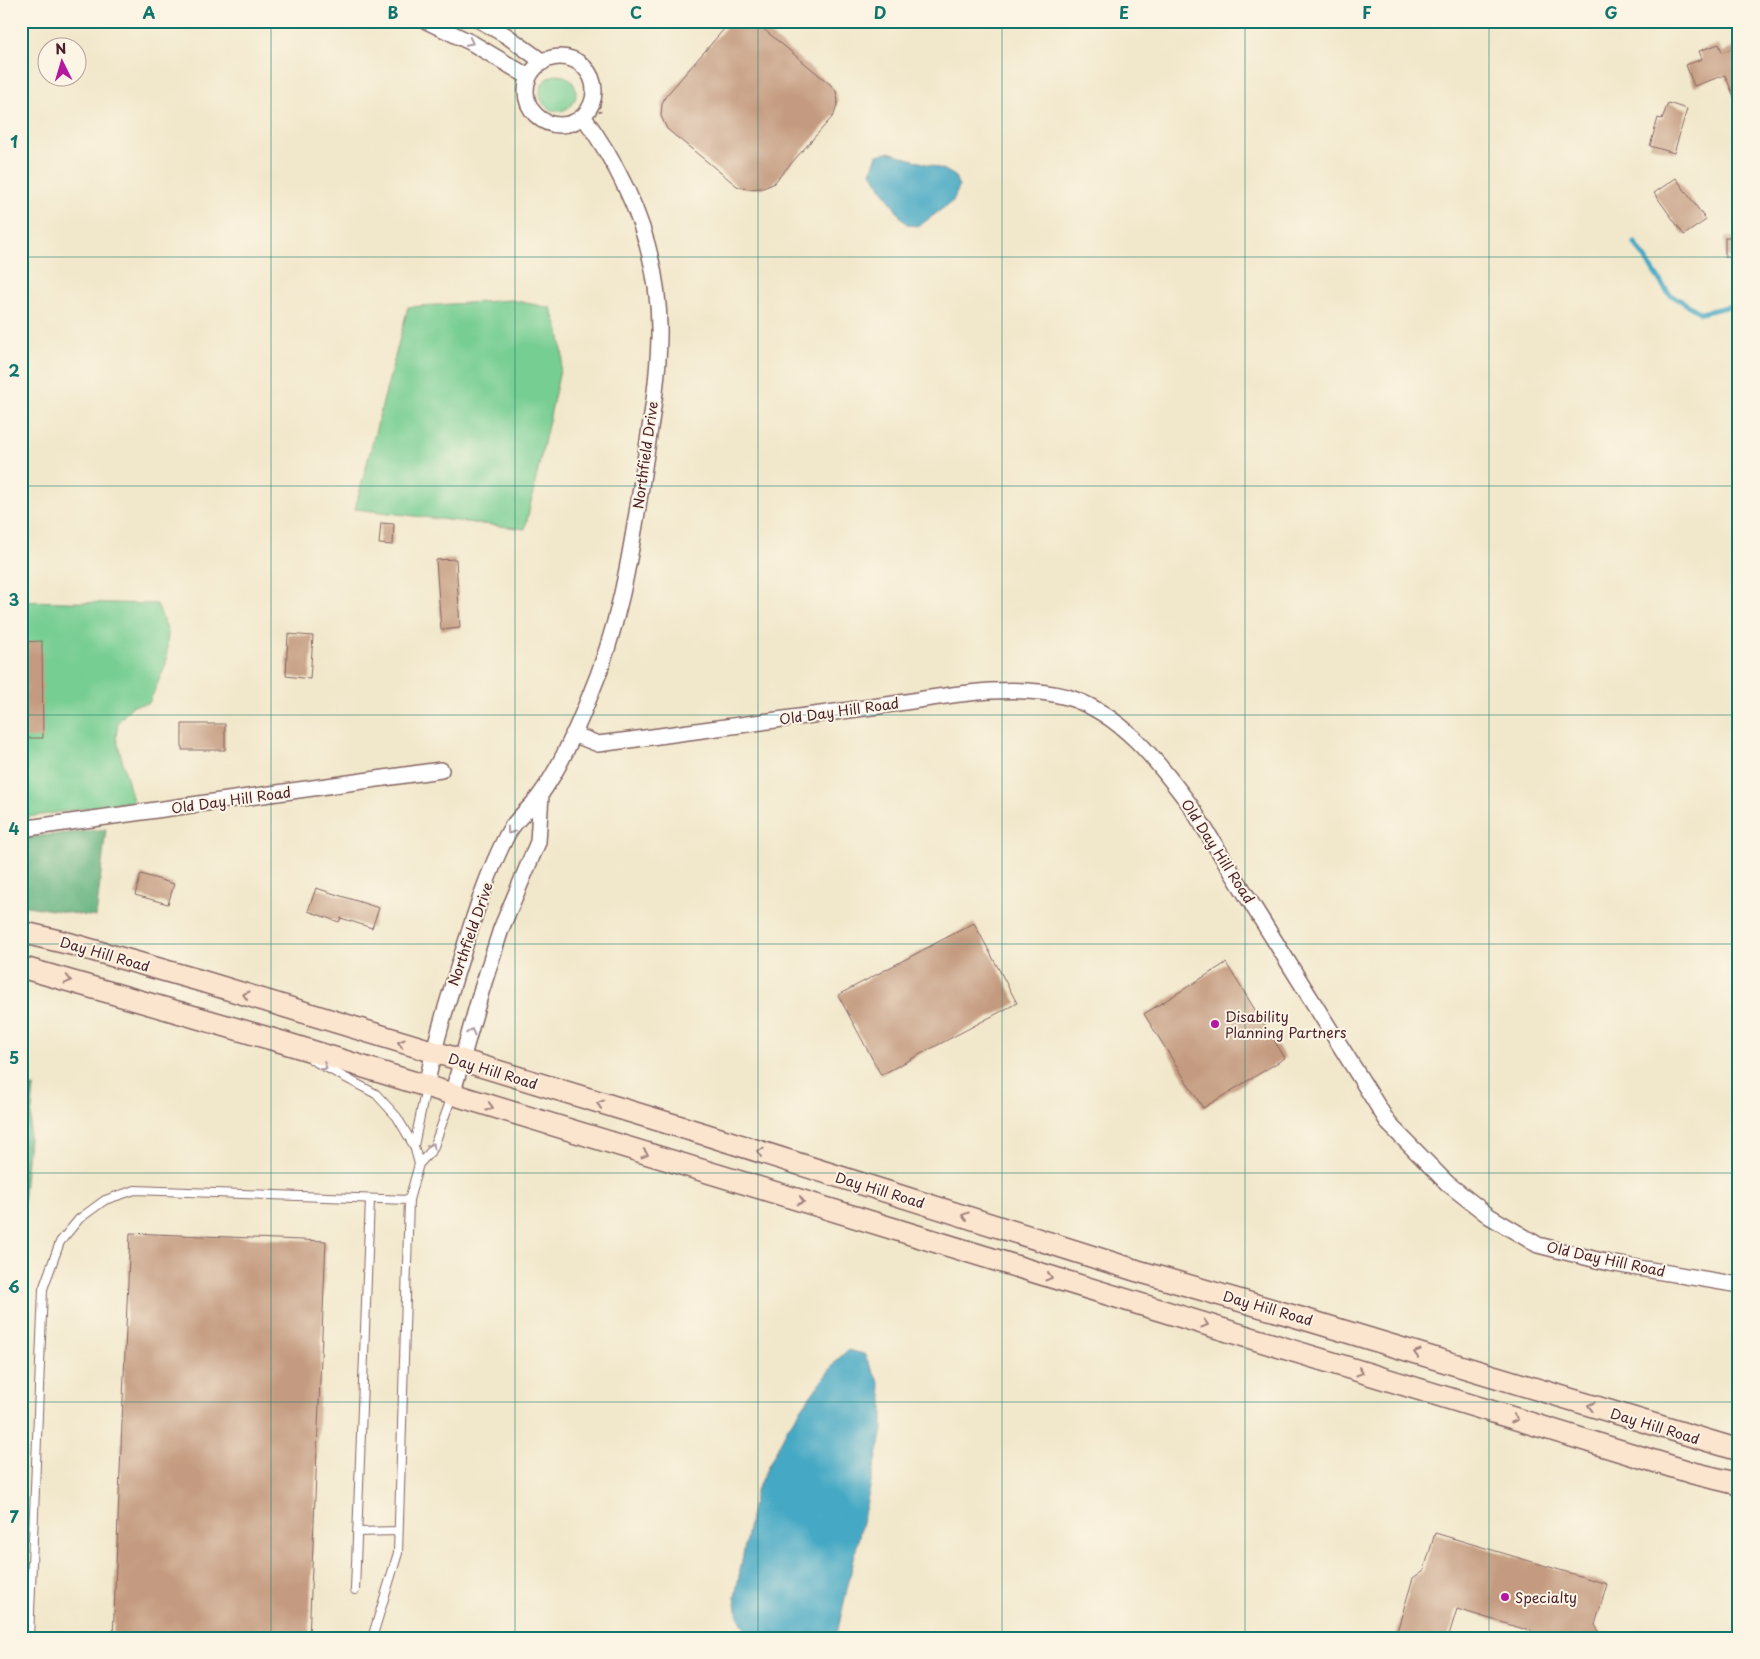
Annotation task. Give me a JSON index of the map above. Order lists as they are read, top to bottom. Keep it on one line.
{"streets":{"main road":["Day Hill Road"],"street":["Northfield Drive","Old Day Hill Road"]},"crossings":[["Northfield Drive","Old Day Hill Road"],["Northfield Drive","Day Hill Road"]],"places":["Disability Planning Partners","Specialty"],"north":"top","grid":{"columns":["A","B","C","D","E","F","G"],"rows":["1","2","3","4","5","6","7"]}}
